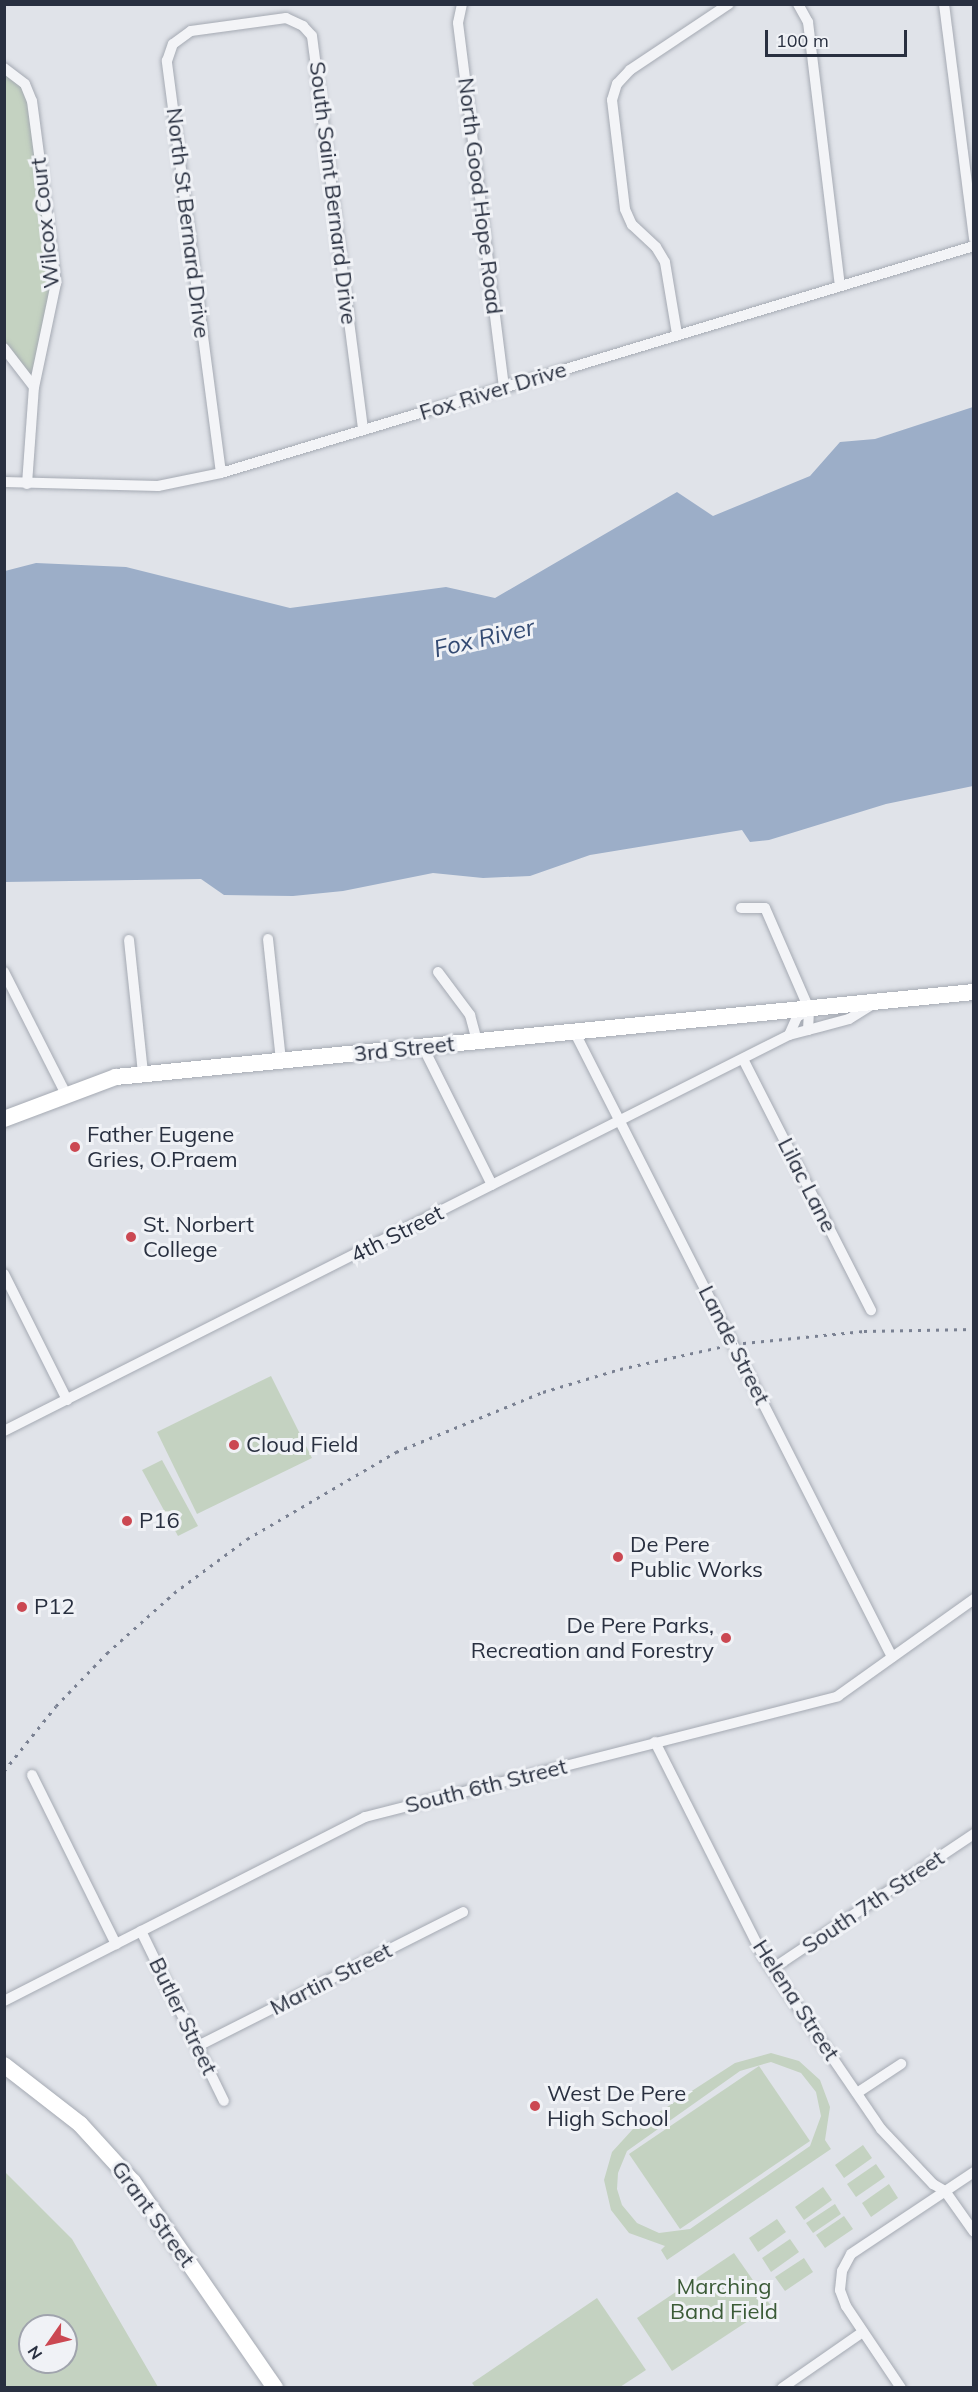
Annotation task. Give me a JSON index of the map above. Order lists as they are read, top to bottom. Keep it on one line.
{"streets":{"main road":["3rd Street","Grant Street"],"street":["South Saint Bernard Drive","North Good Hope Road","Wilcox Court","North St Bernard Drive","Fox River Drive","Lilac Lane","4th Street","Lande Street","South 6th Street","South 7th Street","Martin Street","Helena Street","Butler Street"]},"crossings":[["South Saint Bernard Drive","North St Bernard Drive"],["South Saint Bernard Drive","Fox River Drive"],["North Good Hope Road","Fox River Drive"],["Wilcox Court","Fox River Drive"],["North St Bernard Drive","Fox River Drive"],["3rd Street","4th Street"],["3rd Street","Lande Street"],["Lilac Lane","4th Street"],["4th Street","Lande Street"],["Lande Street","South 6th Street"],["South 6th Street","Helena Street"],["South 6th Street","Butler Street"],["South 7th Street","Helena Street"],["Martin Street","Butler Street"]],"water":["Fox River"],"parks":["Marching Band Field"],"places":["Father Eugene Gries, O.Praem","St. Norbert College","Cloud Field","P16","De Pere Public Works","P12","De Pere Parks, Recreation and Forestry","West De Pere High School"],"scale_bar":"100 m","north":"bottom left"}
